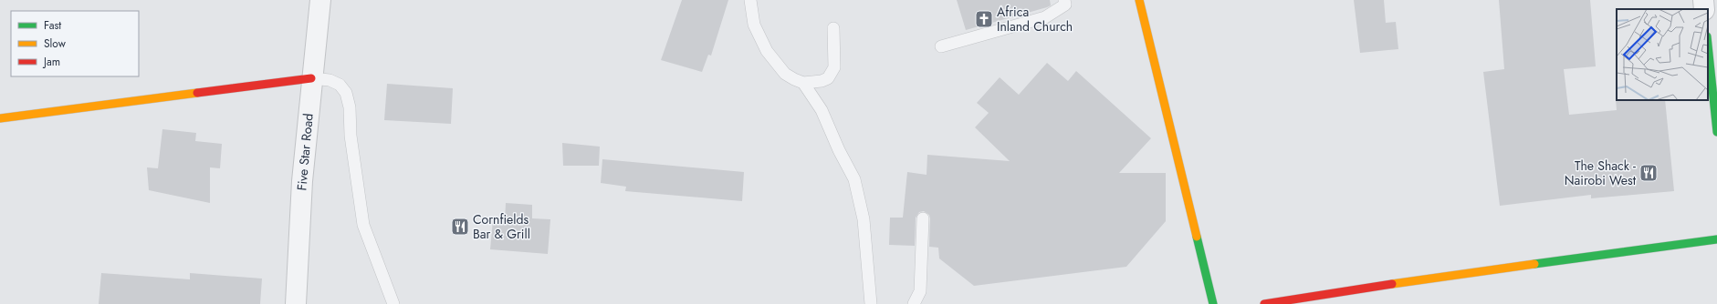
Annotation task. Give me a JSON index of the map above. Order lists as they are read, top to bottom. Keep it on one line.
{"streets":{"street":["Five Star Road"]},"places":{"church":["Africa Inland Church"],"restaurant":["The Shack - Nairobi West","Cornfields Bar & Grill"]},"legend":["Fast","Slow","Jam"]}
